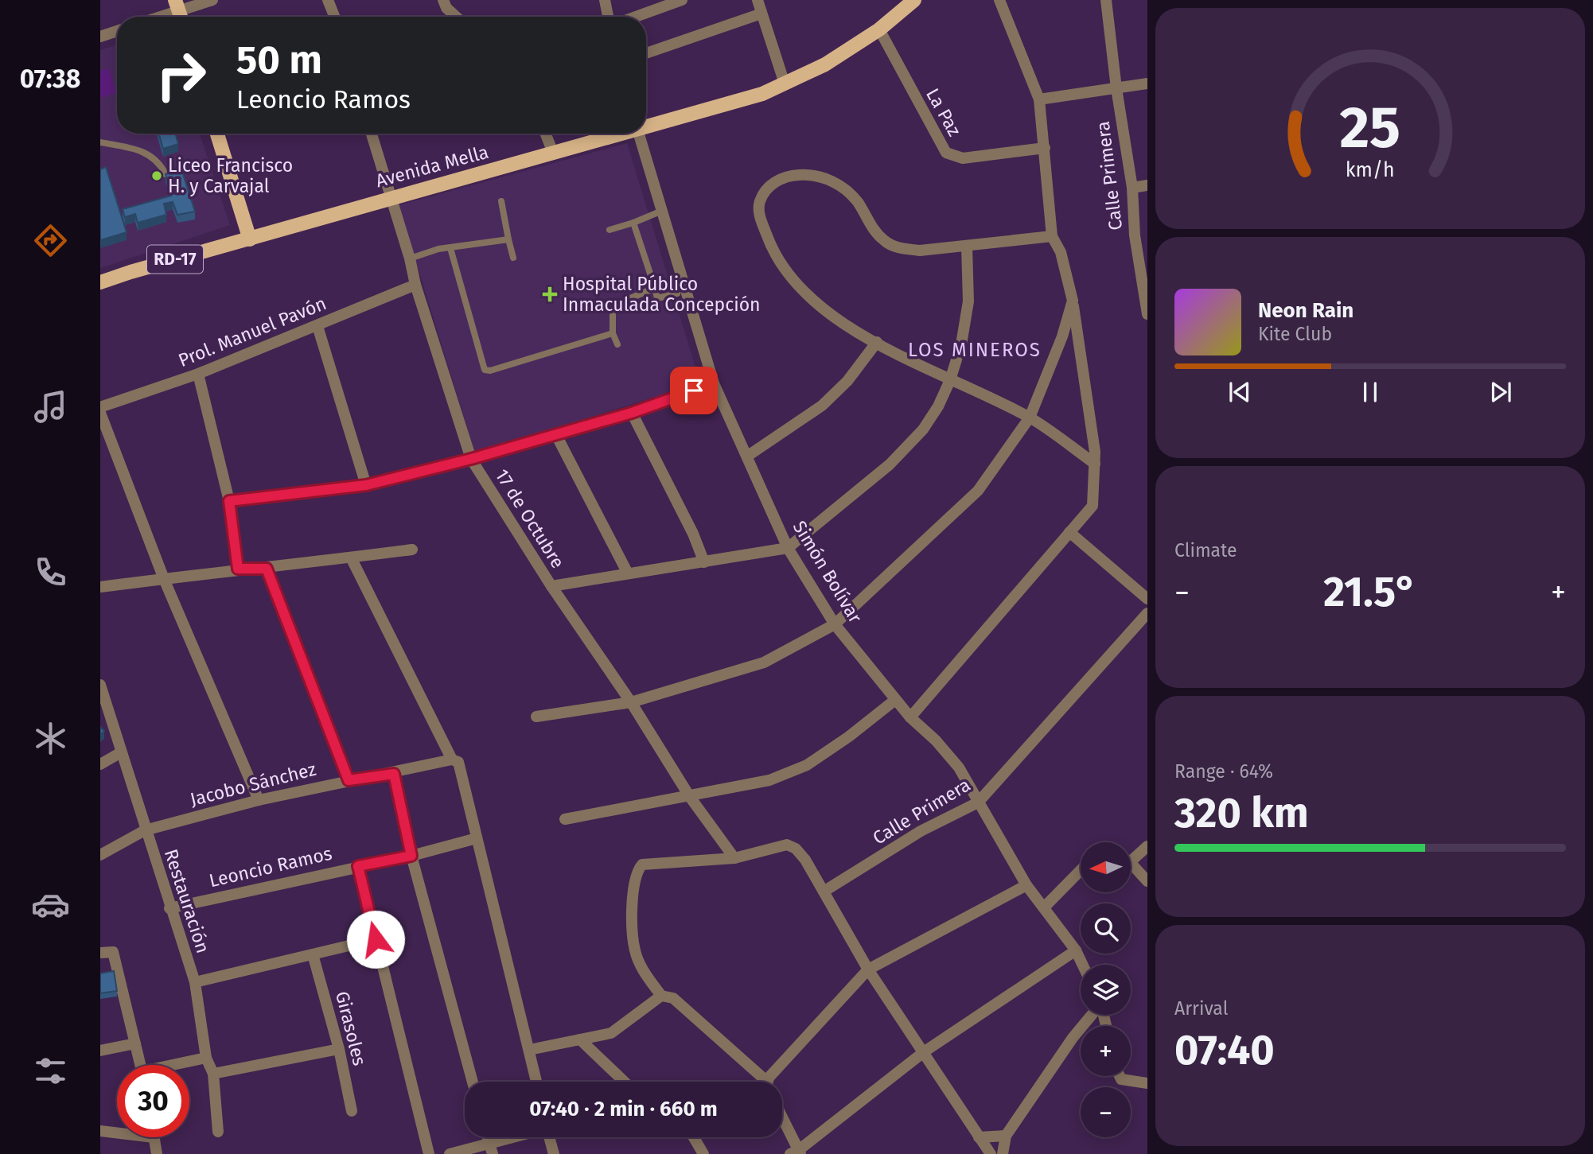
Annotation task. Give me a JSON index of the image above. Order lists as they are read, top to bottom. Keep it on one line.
{"streets":{"main road":["Avenida Mella","RD-17"],"street":["La Paz","Calle Primera","Prol. Manuel Pavón","17 de Octubre","Simón Bolívar","Jacobo Sánchez","Leoncio Ramos","Restauración","Girasoles"]},"crossings":[["La Paz","Avenida Mella"],["Avenida Mella","17 de Octubre"],["Calle Primera","Simón Bolívar"],["Prol. Manuel Pavón","17 de Octubre"],["Jacobo Sánchez","Restauración"],["Leoncio Ramos","Restauración"]],"districts":["LOS MINEROS"],"places":{"other":["Liceo Francisco H. y Carvajal"],"health":["Hospital Público Inmaculada Concepción"]},"north":"left","page":{"tabs":"07:38","turn":["50 m","Leoncio Ramos"],"song":["Neon Rain","Kite Club"],"tile":["Climate",["Range · 64%","320 km"],["Arrival","07:40"]],"heat":["−","21.5°","+"],"map_buttons":["+","−"],"limit":"30","trip":"07:40 · 2 min · 660 m","gauge":["25","km/h"]}}
